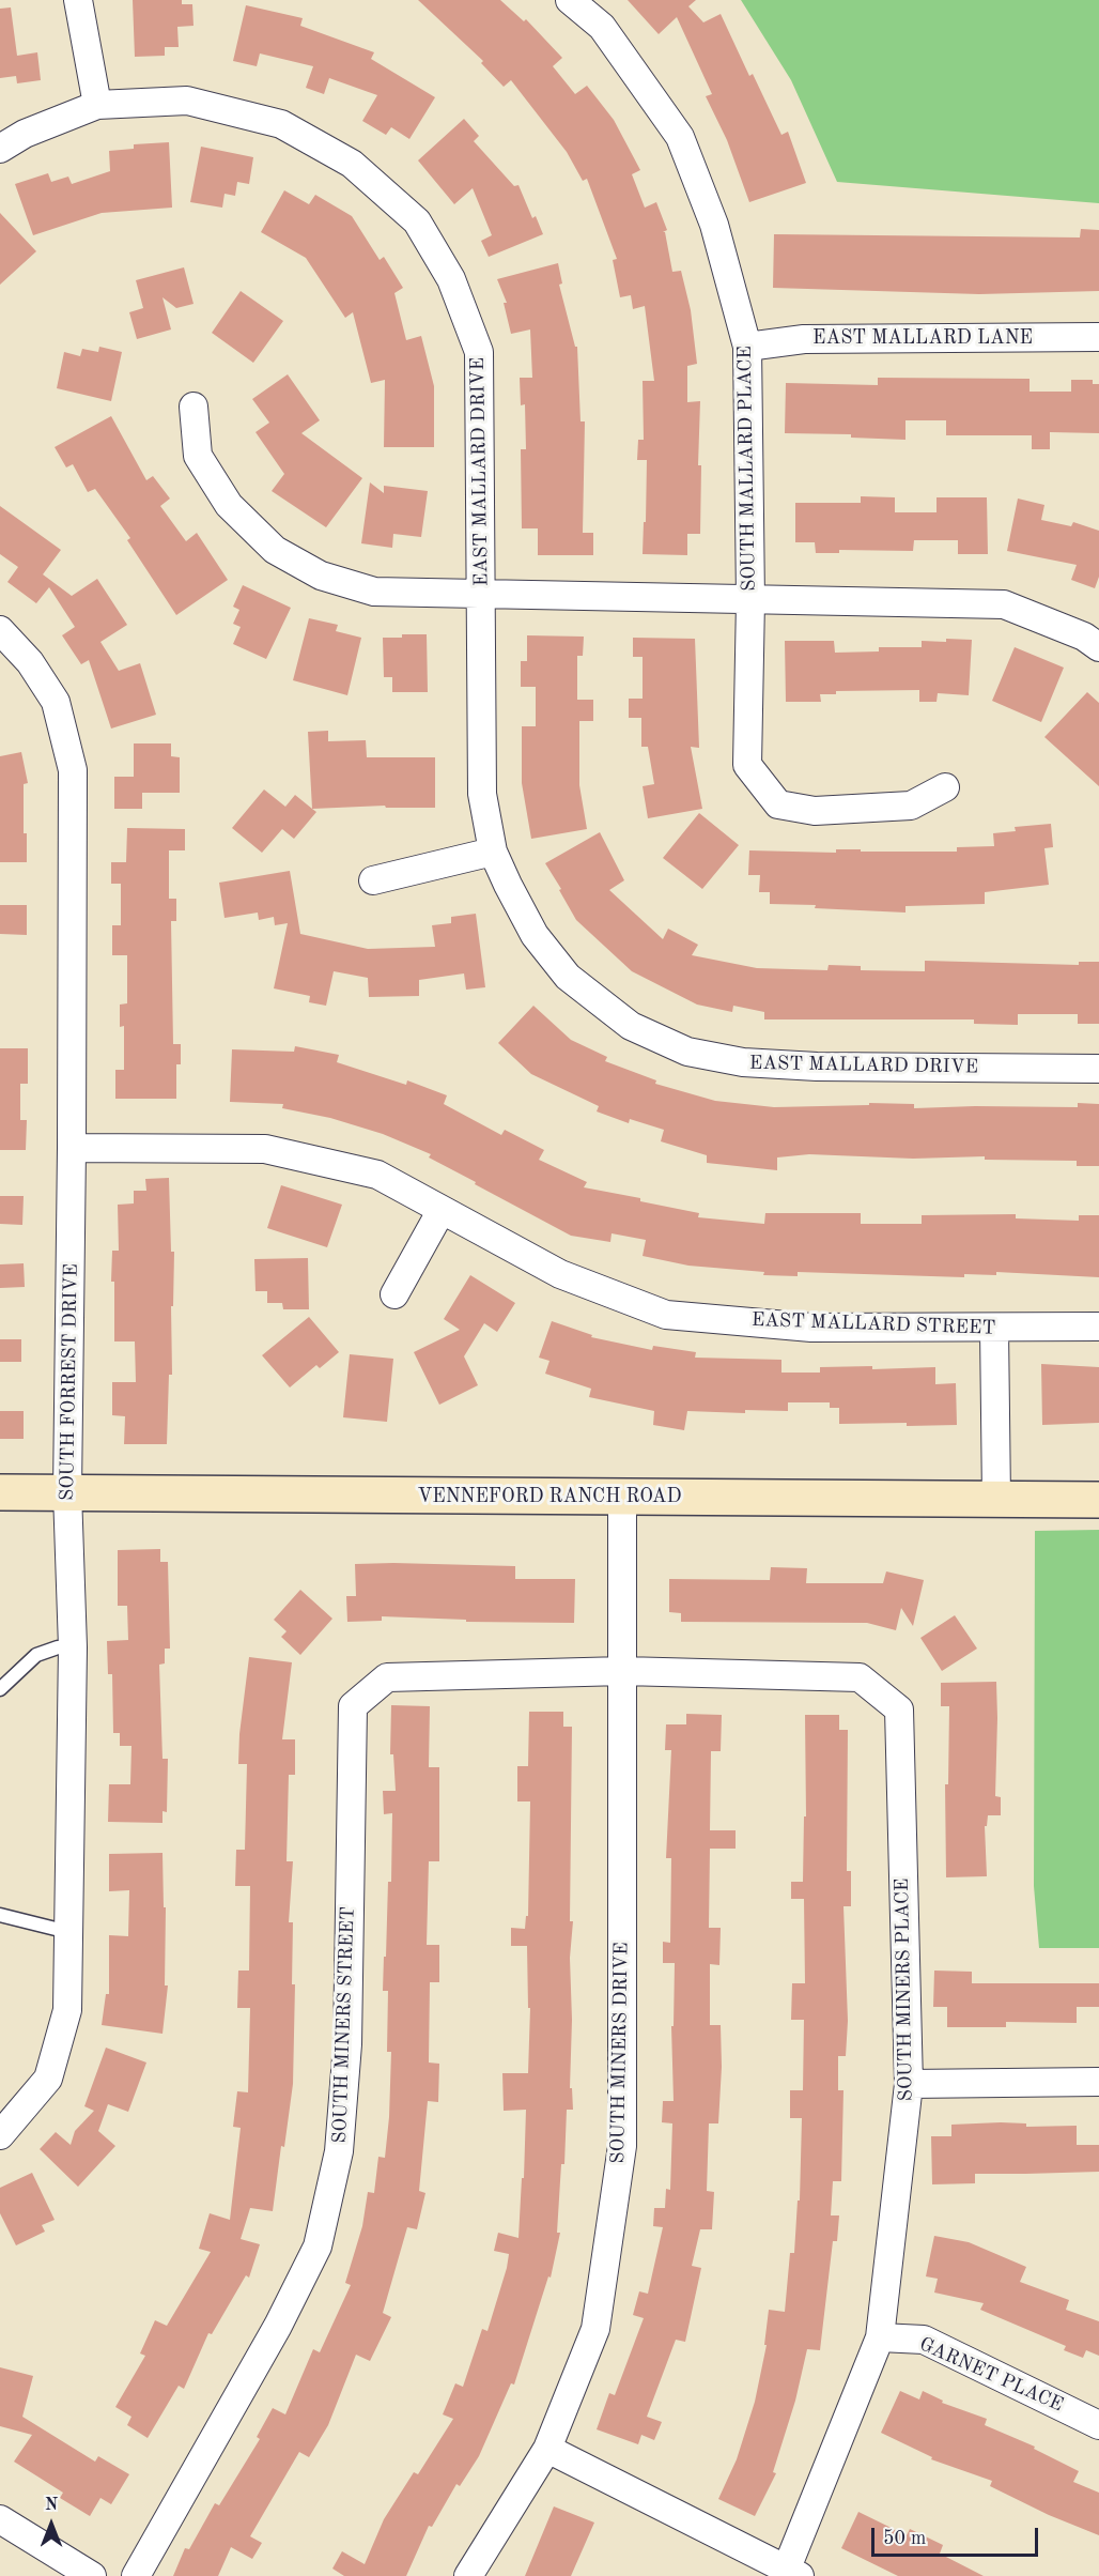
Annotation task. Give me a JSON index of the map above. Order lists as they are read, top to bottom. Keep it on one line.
{"streets":{"street":["EAST MALLARD LANE","SOUTH MALLARD PLACE","EAST MALLARD DRIVE","EAST MALLARD STREET","SOUTH FORREST DRIVE","VENNEFORD RANCH ROAD","SOUTH MINERS PLACE","SOUTH MINERS STREET","SOUTH MINERS DRIVE","GARNET PLACE"]},"crossings":[["EAST MALLARD LANE","SOUTH MALLARD PLACE"],["EAST MALLARD STREET","SOUTH FORREST DRIVE"],["SOUTH FORREST DRIVE","VENNEFORD RANCH ROAD"],["VENNEFORD RANCH ROAD","SOUTH MINERS DRIVE"],["SOUTH MINERS PLACE","SOUTH MINERS STREET"],["SOUTH MINERS PLACE","SOUTH MINERS DRIVE"],["SOUTH MINERS PLACE","GARNET PLACE"],["SOUTH MINERS STREET","SOUTH MINERS DRIVE"]],"scale_bar":"50 m","north":"top"}
